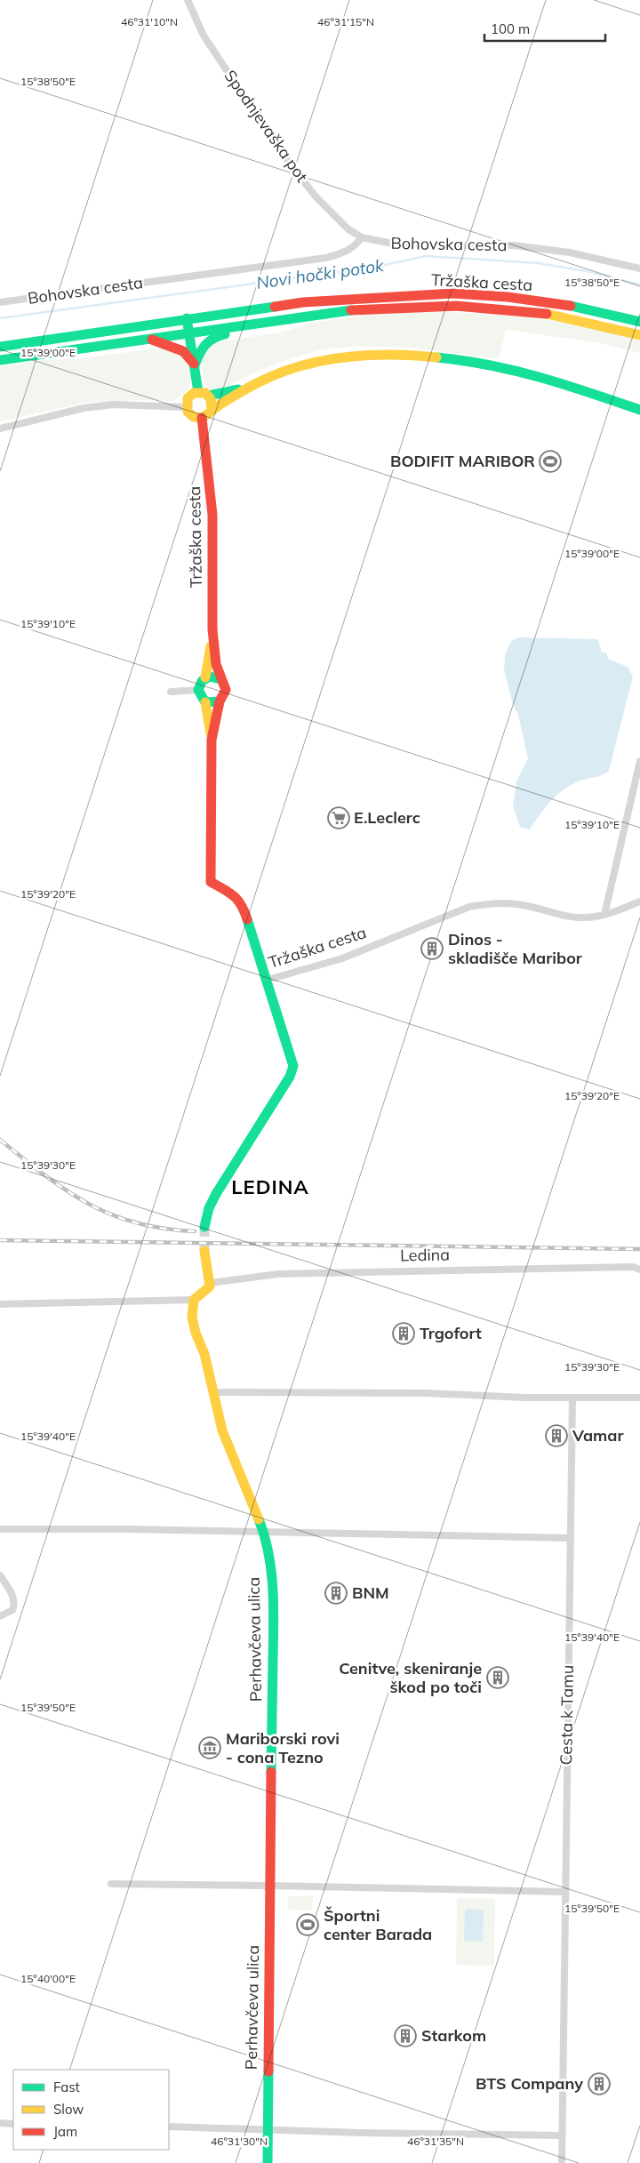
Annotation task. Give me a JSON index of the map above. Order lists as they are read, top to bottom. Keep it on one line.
{"streets":{"street":["Spodnjevaška pot","Bohovska cesta","Tržaška cesta","Ledina","Perhavčeva ulica","Cesta k Tamu"]},"crossings":[["Spodnjevaška pot","Bohovska cesta"]],"districts":["LEDINA"],"water":["Novi hočki potok"],"places":{"sports":["BODIFIT MARIBOR","Športni center Barada"],"supermarket":["E.Leclerc"],"building":["Dinos - skladišče Maribor","Trgofort","Vamar","BNM","Cenitve, skeniranje škod po toči","Starkom","BTS Company"],"museum":["Mariborski rovi - cona Tezno"]},"legend":["Fast","Slow","Jam"],"scale_bar":"100 m","coordinates":["46°31'10\"N","46°31'15\"N","15°38'50\"E","15°39'00\"E","15°39'10\"E","15°39'20\"E","15°39'30\"E","15°39'40\"E","15°39'50\"E","15°40'00\"E","46°31'30\"N","46°31'35\"N"]}
